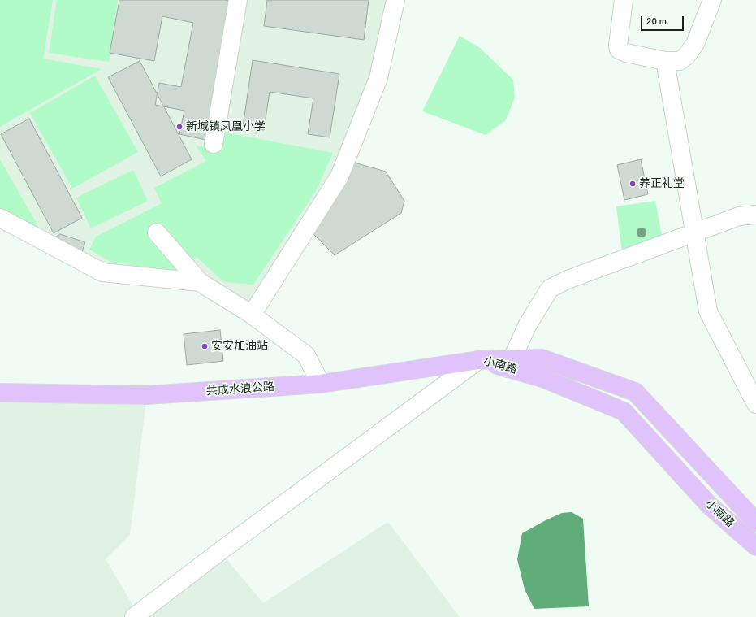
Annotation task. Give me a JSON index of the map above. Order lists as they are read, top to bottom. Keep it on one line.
{"streets":{"main road":["小南路","共成水浪公路"]},"crossings":[["小南路","共成水浪公路"]],"places":["新城镇凤凰小学","养正礼堂","安安加油站"],"scale_bar":"20 m"}
